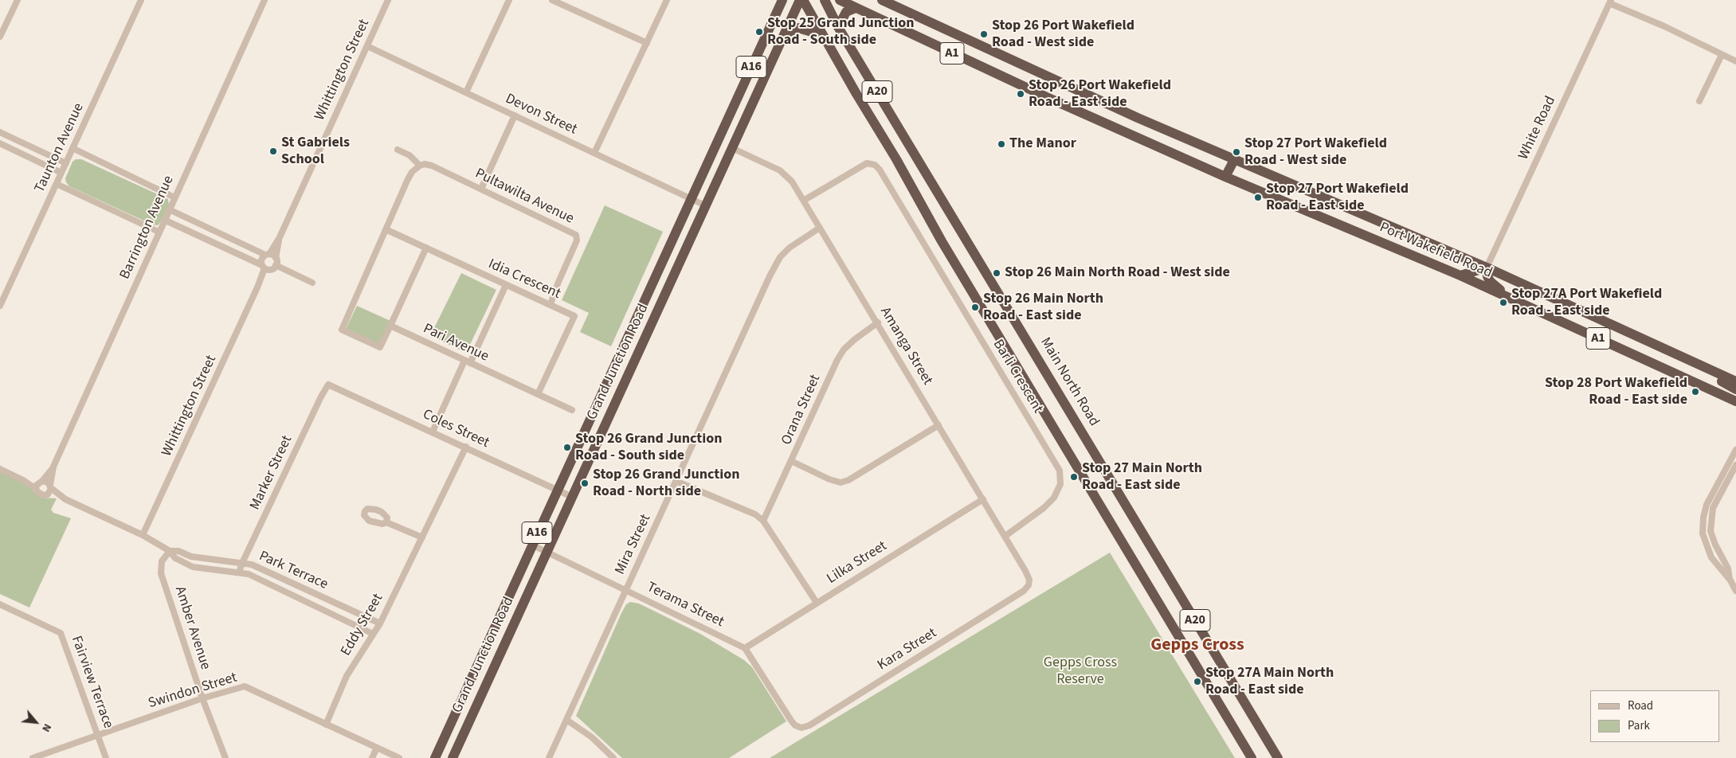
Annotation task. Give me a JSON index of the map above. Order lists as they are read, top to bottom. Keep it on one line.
{"streets":{"highway":["A1","A16","A20","Port Wakefield Road","Grand Junction Road","Main North Road"],"street":["Whittington Street","Devon Street","White Road","Taunton Avenue","Pultawilta Avenue","Barrington Avenue","Idia Crescent","Pari Avenue","Amanga Street","Barli Crescent","Orana Street","Coles Street","Marker Street","Mira Street","Lilka Street","Park Terrace","Terama Street","Eddy Street","Amber Avenue","Kara Street","Fairview Terrace","Swindon Street"]},"crossings":[["Whittington Street","Devon Street"],["Whittington Street","Park Terrace"],["Devon Street","Grand Junction Road"],["White Road","Port Wakefield Road"],["Pultawilta Avenue","Idia Crescent"],["Barrington Avenue","Park Terrace"],["Idia Crescent","Pari Avenue"],["Amanga Street","Grand Junction Road"],["Amanga Street","Barli Crescent"],["Amanga Street","Orana Street"],["Amanga Street","Mira Street"],["Amanga Street","Lilka Street"],["Amanga Street","Kara Street"],["Grand Junction Road","Coles Street"],["Grand Junction Road","Terama Street"],["Coles Street","Marker Street"],["Coles Street","Eddy Street"],["Marker Street","Park Terrace"],["Mira Street","Terama Street"],["Lilka Street","Terama Street"],["Lilka Street","Kara Street"],["Park Terrace","Eddy Street"],["Park Terrace","Amber Avenue"],["Terama Street","Kara Street"],["Eddy Street","Swindon Street"],["Amber Avenue","Swindon Street"],["Fairview Terrace","Swindon Street"]],"districts":["Gepps Cross"],"parks":["Gepps Cross Reserve"],"places":["Stop 25 Grand Junction Road - South side","Stop 26 Port Wakefield Road - West side","Stop 26 Port Wakefield Road - East side","The Manor","St Gabriels School","Stop 27 Port Wakefield Road - West side","Stop 27 Port Wakefield Road - East side","Stop 26 Main North Road - West side","Stop 27A Port Wakefield Road - East side","Stop 26 Main North Road - East side","Stop 28 Port Wakefield Road - East side","Stop 26 Grand Junction Road - South side","Stop 27 Main North Road - East side","Stop 26 Grand Junction Road - North side","Stop 27A Main North Road - East side"],"legend":["Road","Park"],"north":"bottom right"}
